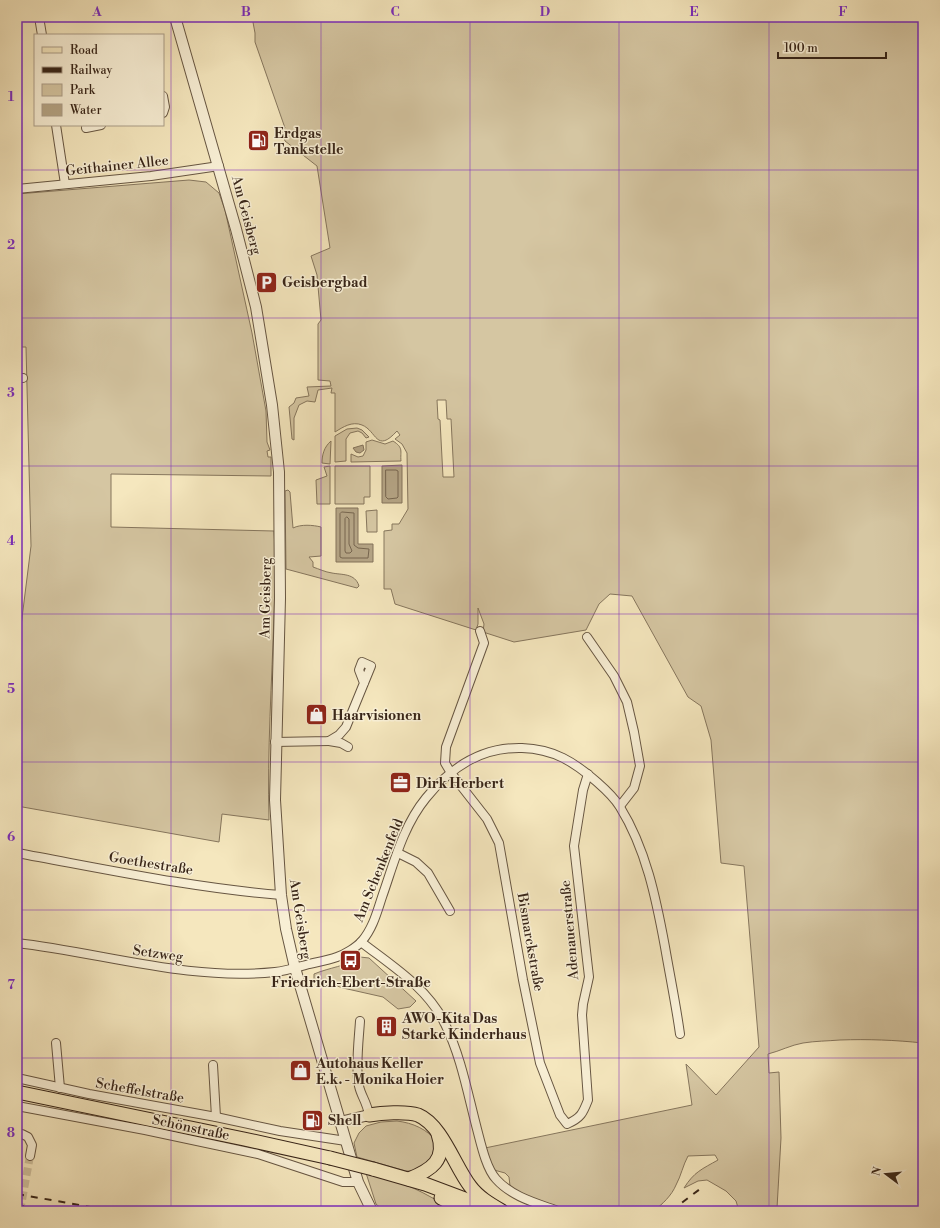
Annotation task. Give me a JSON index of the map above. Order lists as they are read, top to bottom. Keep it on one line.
{"streets":{"street":["Geithainer Allee","Am Geisberg","Goethestraße","Am Schenkenfeld","Adenauerstraße","Bismarckstraße","Setzweg","Scheffelstraße","Schönstraße"]},"crossings":[["Geithainer Allee","Am Geisberg"],["Am Geisberg","Goethestraße"],["Am Geisberg","Am Schenkenfeld"],["Am Geisberg","Setzweg"],["Am Geisberg","Scheffelstraße"],["Am Geisberg","Schönstraße"],["Am Schenkenfeld","Adenauerstraße"],["Am Schenkenfeld","Bismarckstraße"],["Am Schenkenfeld","Setzweg"],["Adenauerstraße","Bismarckstraße"]],"places":{"fuel station":["Erdgas Tankstelle","Shell"],"parking":["Geisbergbad"],"shop":["Haarvisionen","Autohaus Keller E.k. - Monika Hoier"],"office":["Dirk Herbert"],"bus stop":["Friedrich-Ebert-Straße"],"building":["AWO-Kita Das Starke Kinderhaus"]},"legend":["Road","Railway","Park","Water"],"scale_bar":"100 m","north":"left","grid":{"columns":["A","B","C","D","E","F"],"rows":["1","2","3","4","5","6","7","8"]}}
